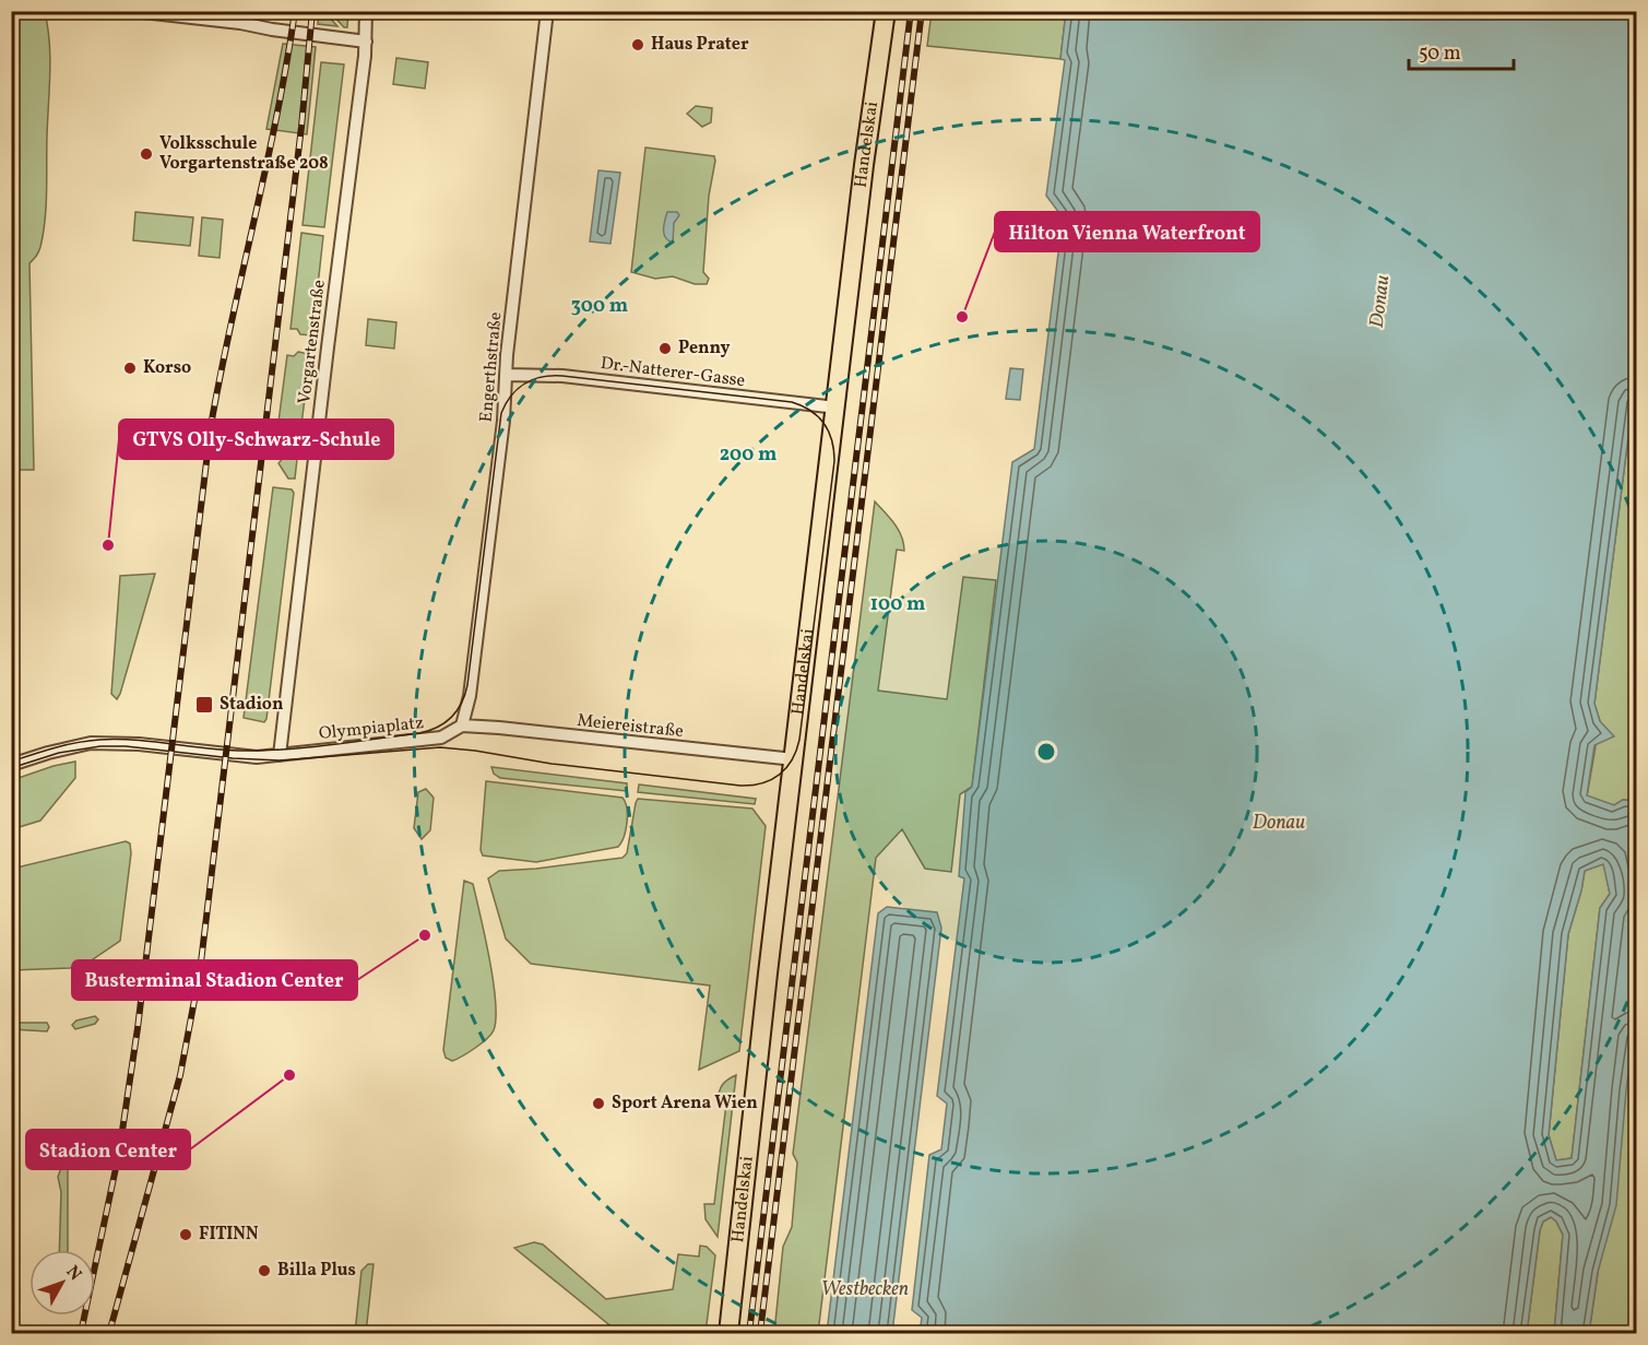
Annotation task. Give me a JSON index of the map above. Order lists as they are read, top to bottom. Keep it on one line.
{"streets":{"main road":["Handelskai"],"street":["Vorgartenstraße","Engerthstraße","Dr.-Natterer-Gasse","Meiereistraße","Olympiaplatz"]},"crossings":[["Handelskai","Dr.-Natterer-Gasse"],["Handelskai","Meiereistraße"],["Vorgartenstraße","Olympiaplatz"],["Engerthstraße","Dr.-Natterer-Gasse"],["Engerthstraße","Meiereistraße"],["Engerthstraße","Olympiaplatz"],["Meiereistraße","Olympiaplatz"]],"water":["Donau","Westbecken"],"places":{"other":["Haus Prater","Volksschule Vorgartenstraße 208","Hilton Vienna Waterfront","Penny","Korso","GTVS Olly-Schwarz-Schule","Busterminal Stadion Center","Stadion Center","Sport Arena Wien","FITINN","Billa Plus"],"transit":["Stadion"]},"scale_bar":"50 m","north":"top right","rings":["300 m","200 m","100 m"]}
